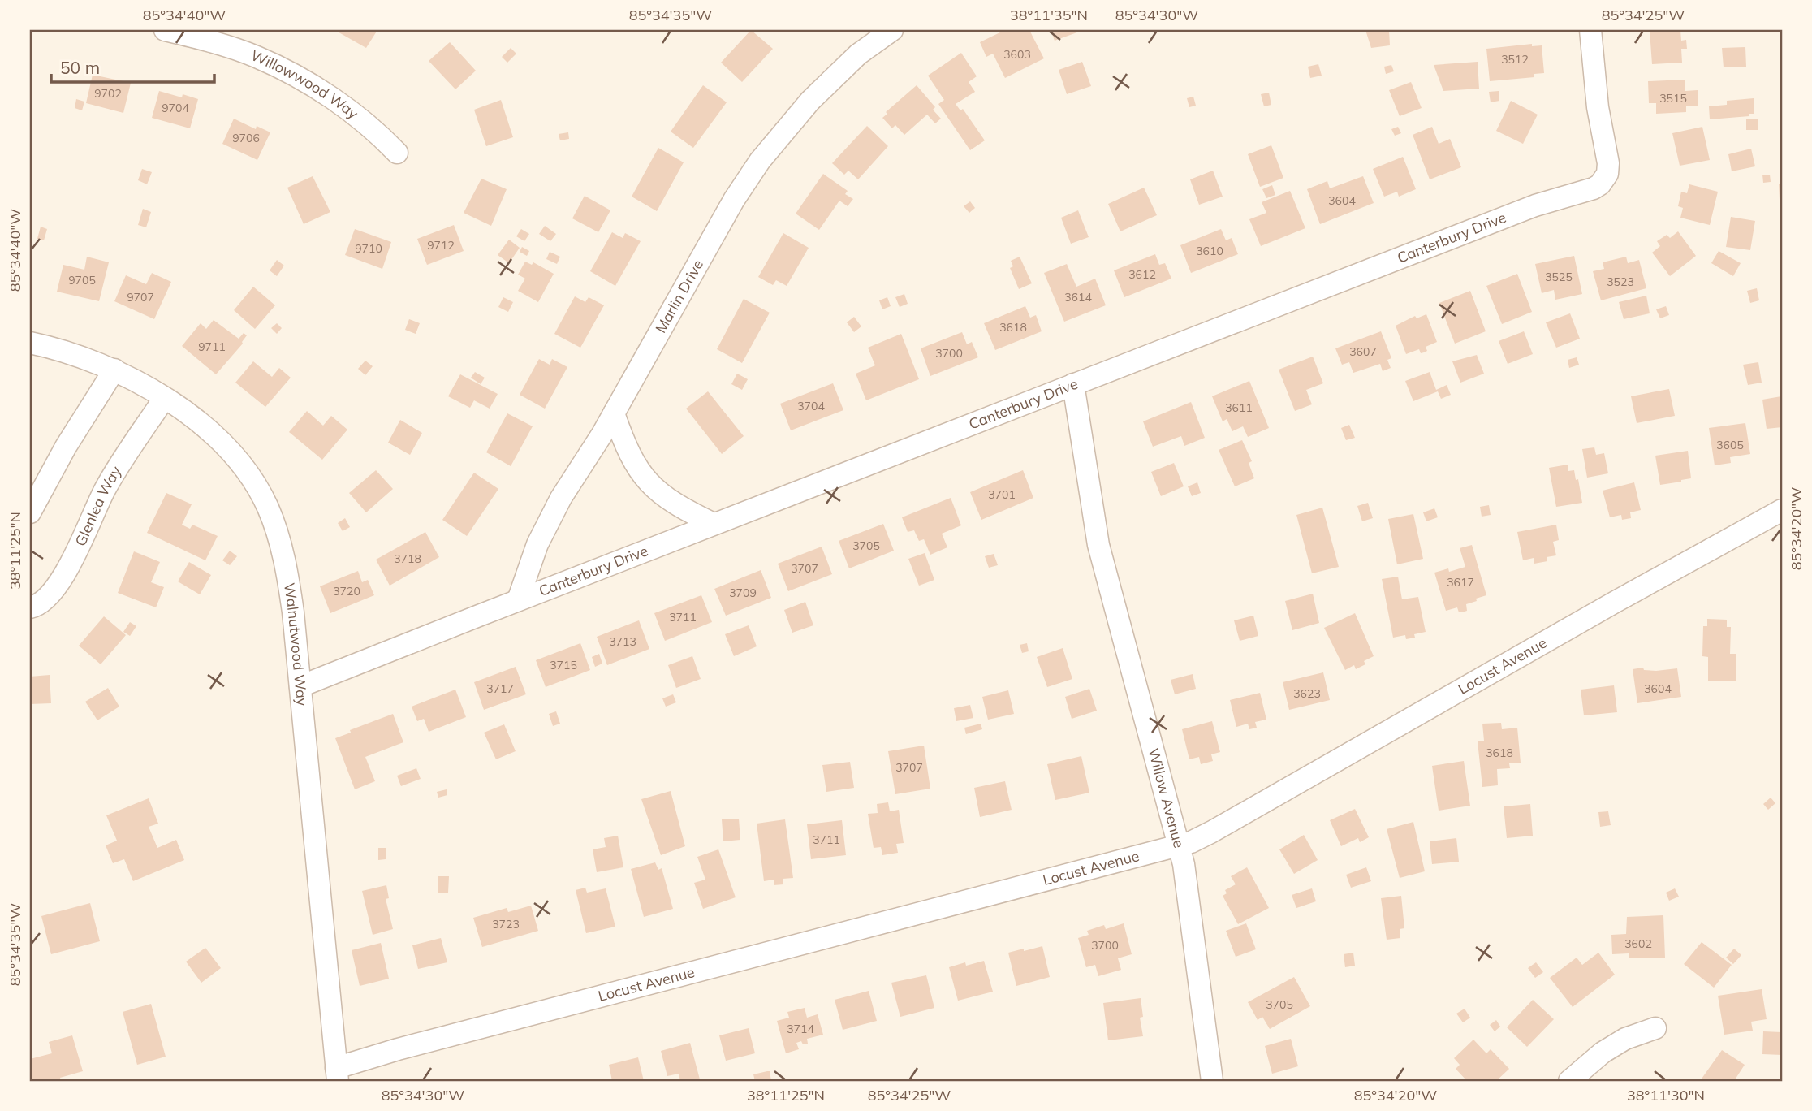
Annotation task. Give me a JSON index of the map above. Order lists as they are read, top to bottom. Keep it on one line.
{"streets":{"street":["Willowwood Way","Canterbury Drive","Marlin Drive","Glenlea Way","Walnutwood Way","Locust Avenue","Willow Avenue"]},"crossings":[["Canterbury Drive","Marlin Drive"],["Canterbury Drive","Walnutwood Way"],["Canterbury Drive","Willow Avenue"],["Glenlea Way","Walnutwood Way"],["Walnutwood Way","Locust Avenue"],["Locust Avenue","Willow Avenue"]],"house_numbers":["3603","3512","9702","3515","9704","9706","3604","9712","9710","3610","3612","3525","9705","3523","9707","3614","3618","9711","3607","3700","3704","3611","3605","3701","3705","3718","3707","3617","3720","3709","3711","3713","3715","3717","3604","3623","3618","3707","3711","3723","3602","3700","3705","3714"],"scale_bar":"50 m","coordinates":["85°34'40\"W","85°34'35\"W","38°11'35\"N","85°34'30\"W","85°34'25\"W","85°34'20\"W","38°11'25\"N","38°11'30\"N"]}
